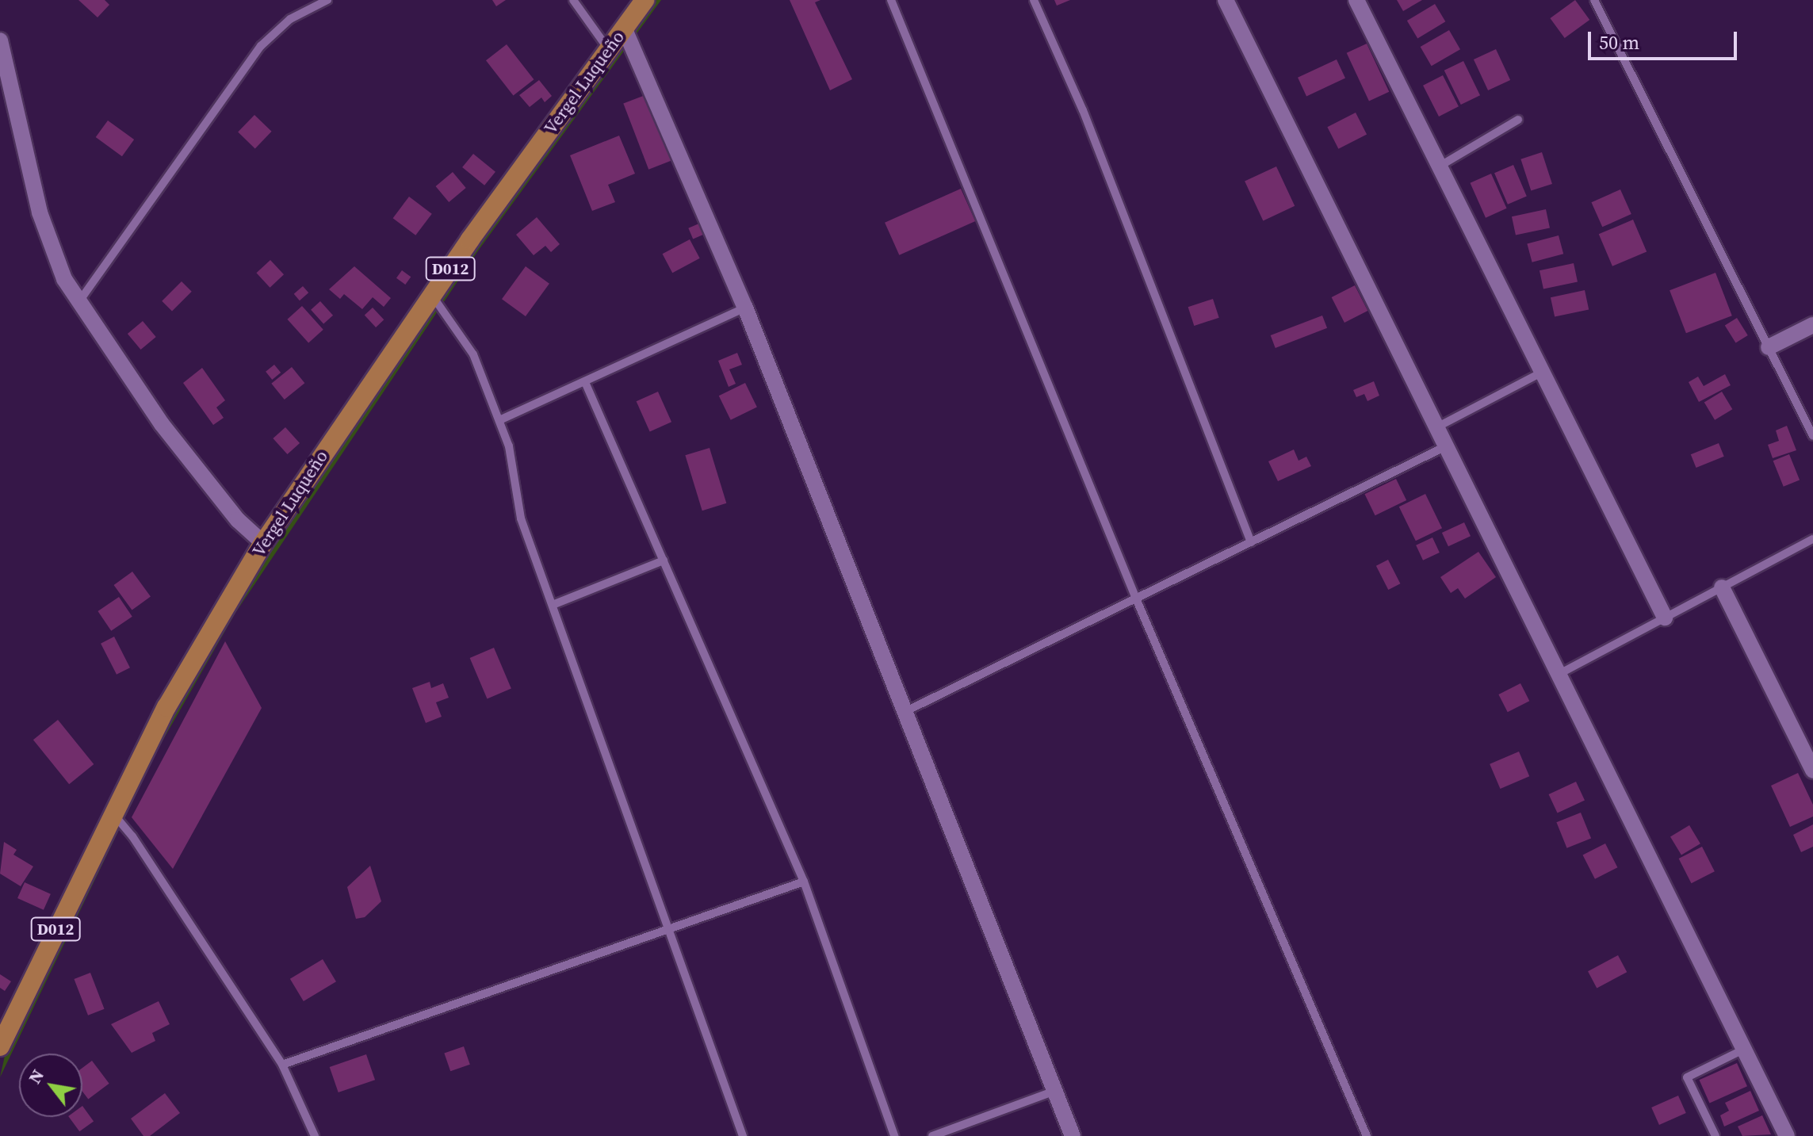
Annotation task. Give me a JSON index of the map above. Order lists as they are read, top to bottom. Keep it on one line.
{"streets":{"main road":["Vergel Luqueño","D012"]},"scale_bar":"50 m","north":"top left"}
